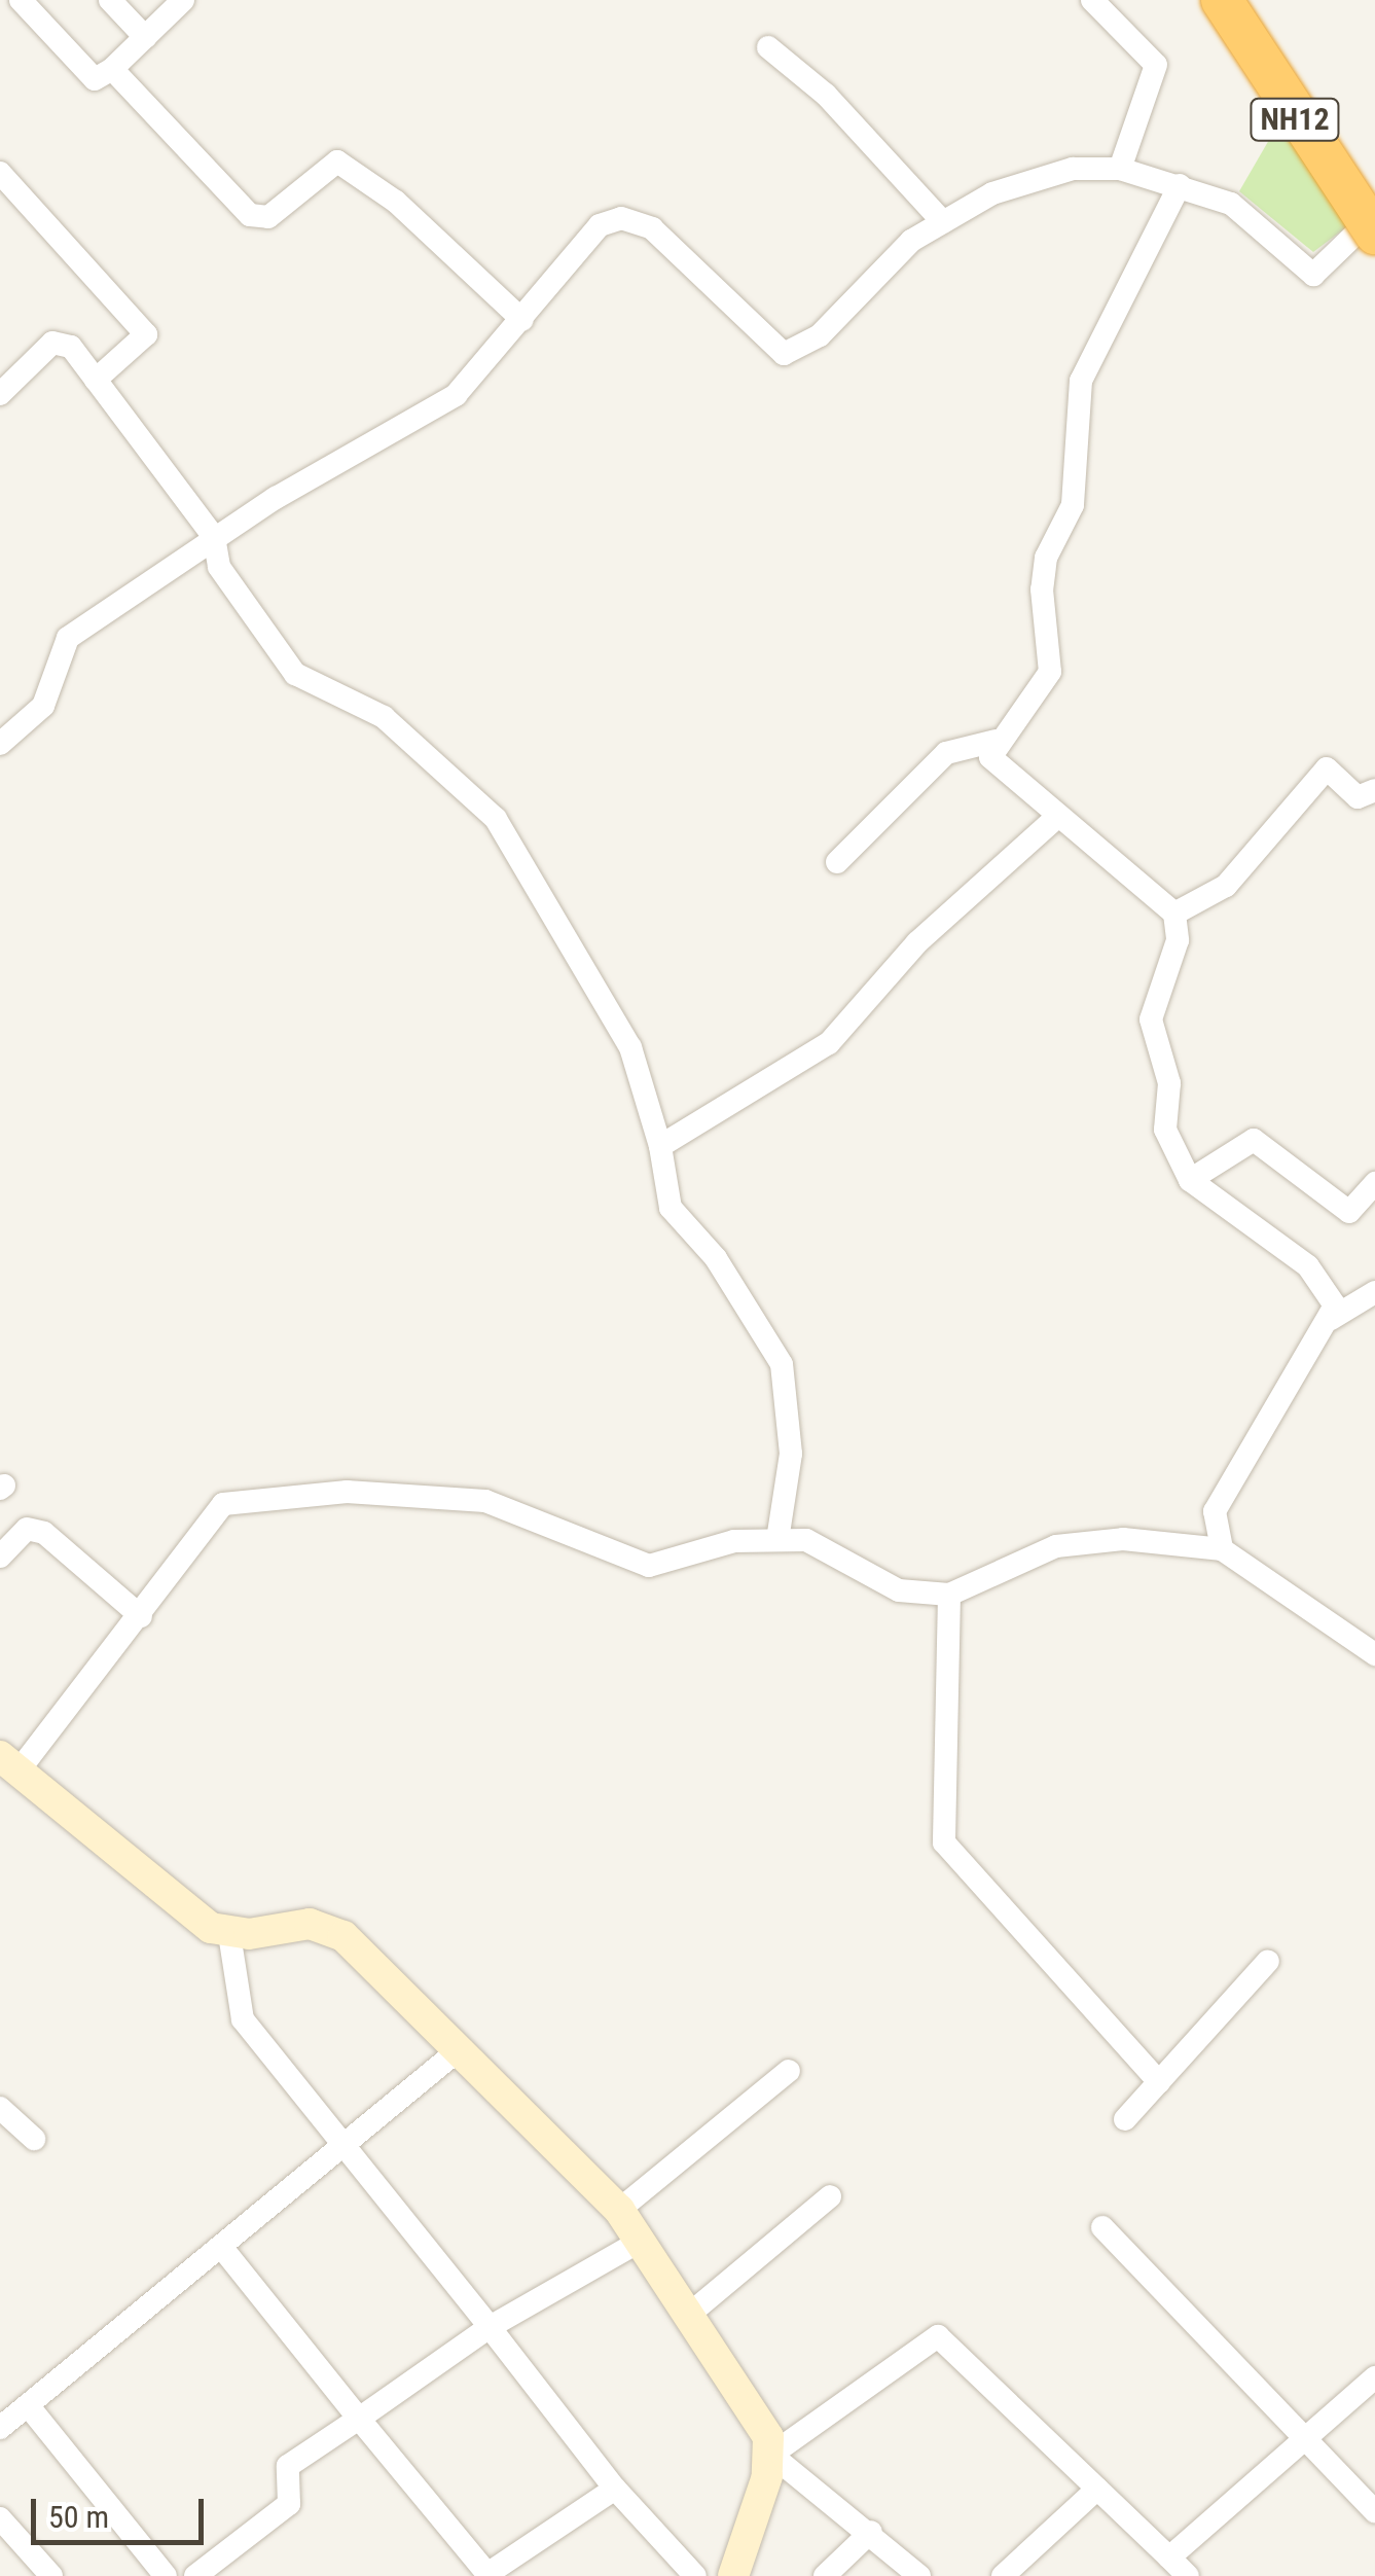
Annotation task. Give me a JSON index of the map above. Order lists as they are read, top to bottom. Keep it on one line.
{"streets":{"highway":["NH12"]},"scale_bar":"50 m"}
